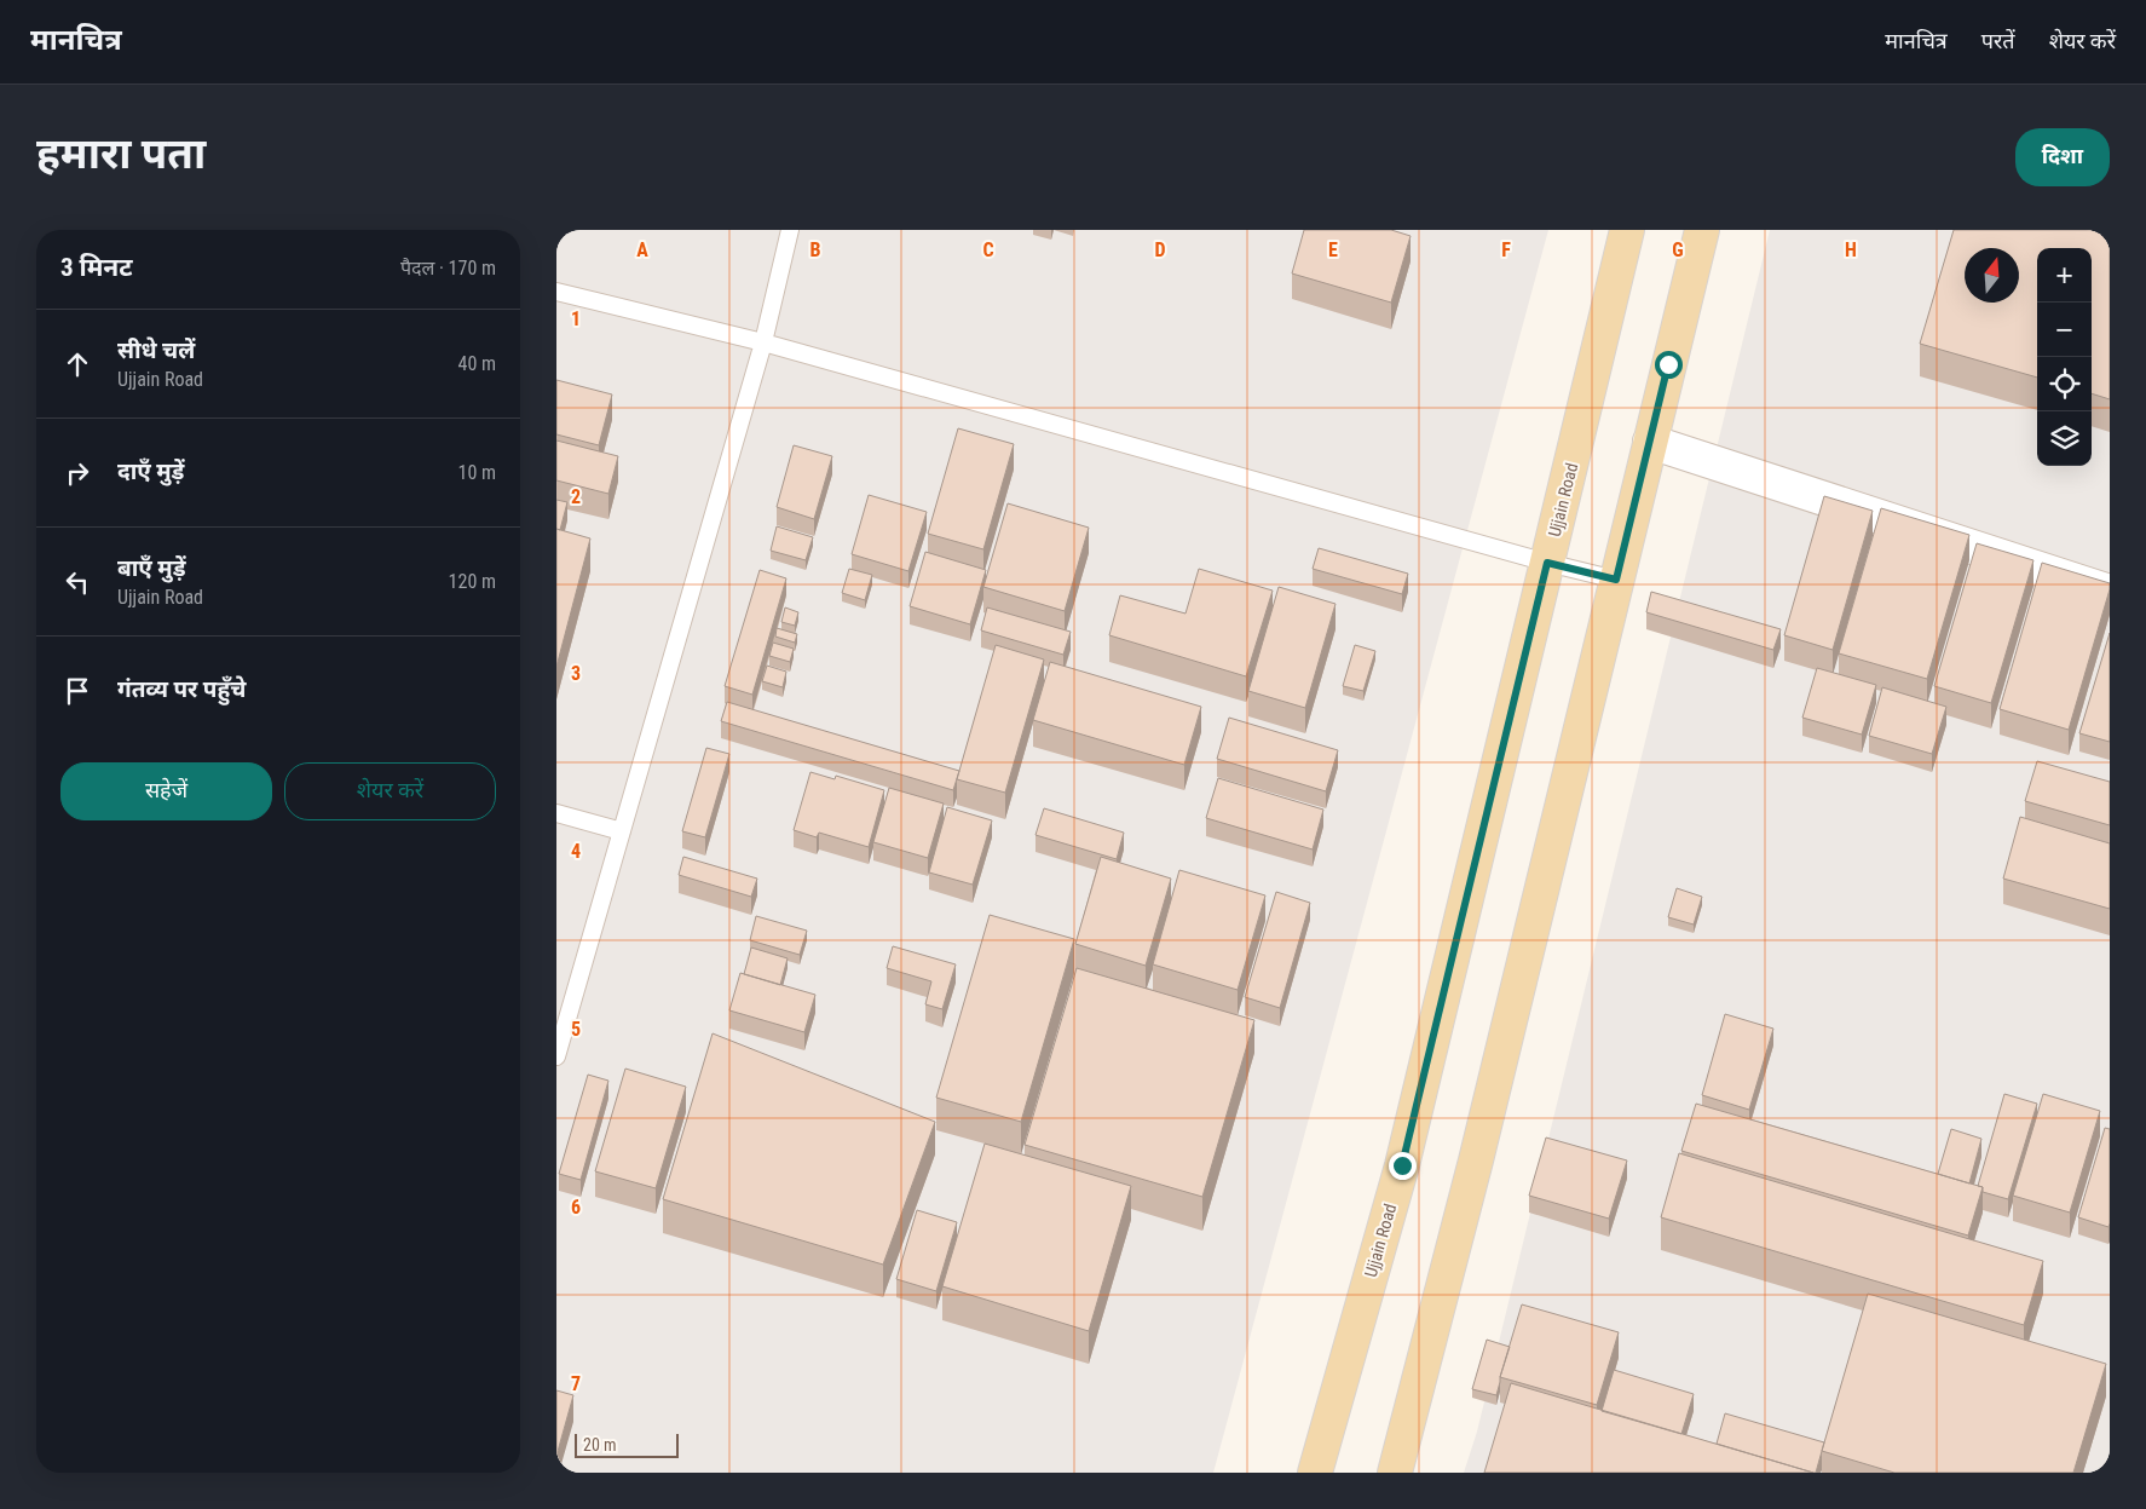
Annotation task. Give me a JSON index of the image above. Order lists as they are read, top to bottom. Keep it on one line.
{"streets":{"main road":["Ujjain Road"]},"scale_bar":"20 m","north":"top","page":{"header":"मानचित्र","nav":["मानचित्र","परतें","शेयर करें"],"buttons":["दिशा",["सहेजें","शेयर करें"]],"title":"हमारा पता","heading":["3 मिनट","पैदल · 170 m"],"map_buttons":["+","−"],"list":[["सीधे चलें","Ujjain Road","40 m"],["दाएँ मुड़ें","10 m"],["बाएँ मुड़ें","Ujjain Road","120 m"],"गंतव्य पर पहुँचे"],"scale":"20 m"},"grid":{"columns":["A","B","C","D","E","F","G","H"],"rows":["1","2","3","4","5","6","7"]}}
